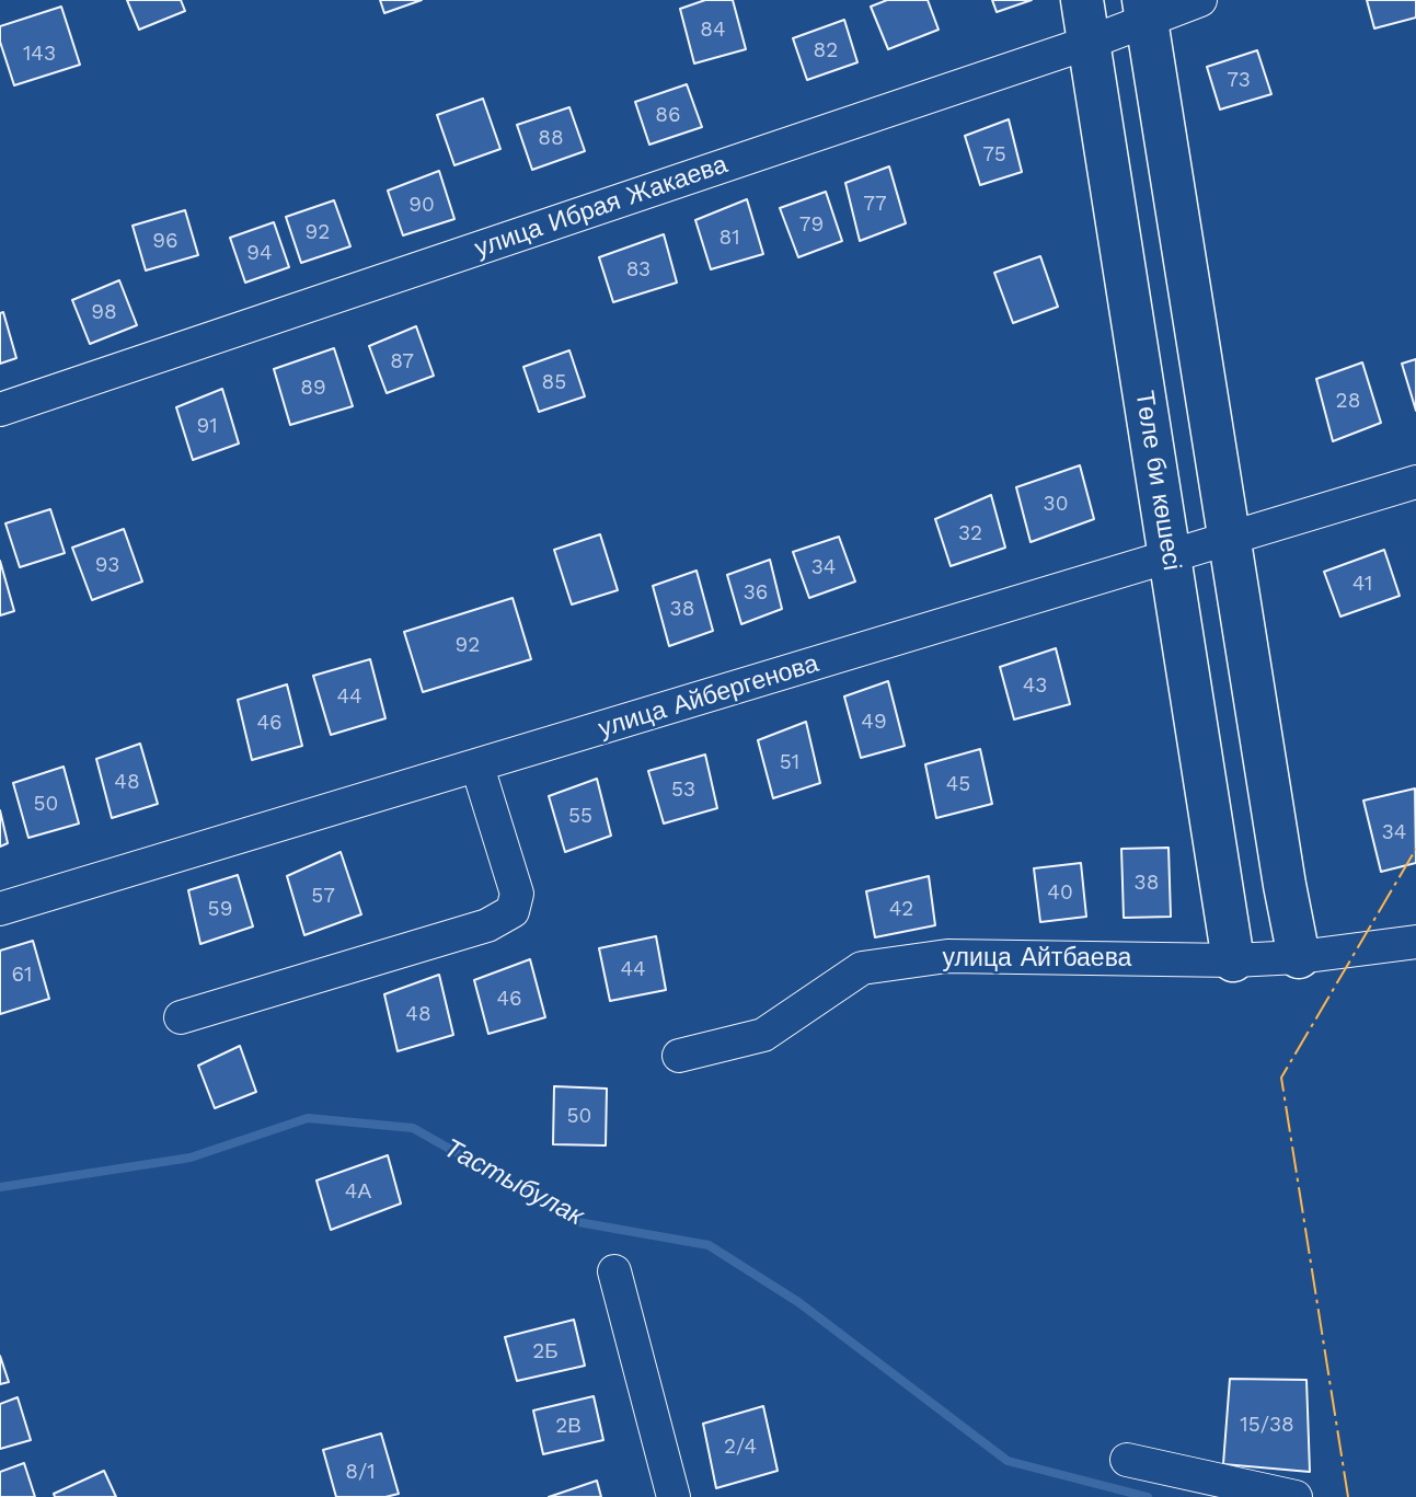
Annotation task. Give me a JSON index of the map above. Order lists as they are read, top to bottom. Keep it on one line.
{"streets":{"main road":["Төле би көшесі"],"street":["улица Ибрая Жакаева","улица Айбергенова","улица Айтбаева"]},"crossings":[["улица Ибрая Жакаева","Төле би көшесі"],["Төле би көшесі","улица Айбергенова"],["Төле би көшесі","улица Айтбаева"]],"water":["Тастыбулак"],"house_numbers":["84","82","143","73","86","88","75","77","90","79","92","81","96","94","83","98","87","85","89","28","91","30","32","93","34","41","36","38","92","43","44","49","46","51","48","45","53","50","55","34","38","40","57","59","42","44","61","46","48","50","4А","2Б","15/38","2В","2/4","8/1"]}
